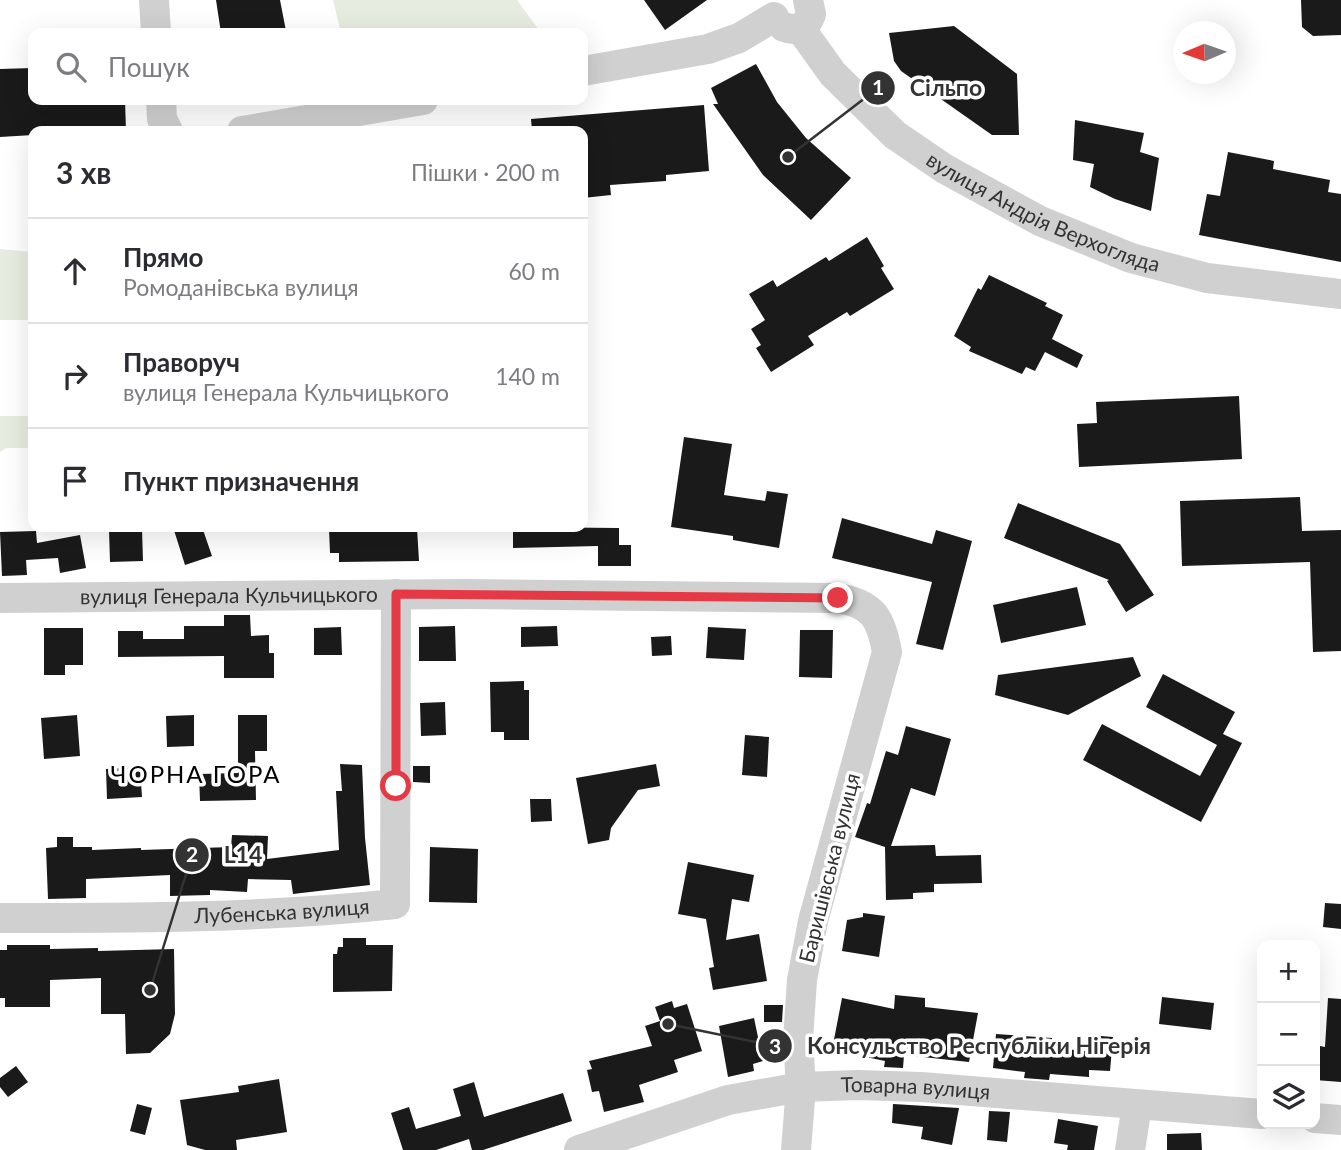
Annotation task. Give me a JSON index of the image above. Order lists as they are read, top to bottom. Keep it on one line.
{"streets":{"street":["вулиця Андрія Верхогляда","вулиця Генерала Кульчицького","Баришівська вулиця","Лубенська вулиця","Товарна вулиця"]},"crossings":[["вулиця Генерала Кульчицького","Баришівська вулиця"],["вулиця Генерала Кульчицького","Лубенська вулиця"],["Баришівська вулиця","Товарна вулиця"]],"districts":["ЧОРНА ГОРА"],"places":["Сільпо","L14","Консульство Республіки Нігерія"],"north":"left","page":{"search":"Пошук","heading":["3 хв","Пішки · 200 m"],"list":[["Прямо","Ромоданівська вулиця","60 m"],["Праворуч","вулиця Генерала Кульчицького","140 m"],"Пункт призначення"],"map_buttons":["+","−"]}}
